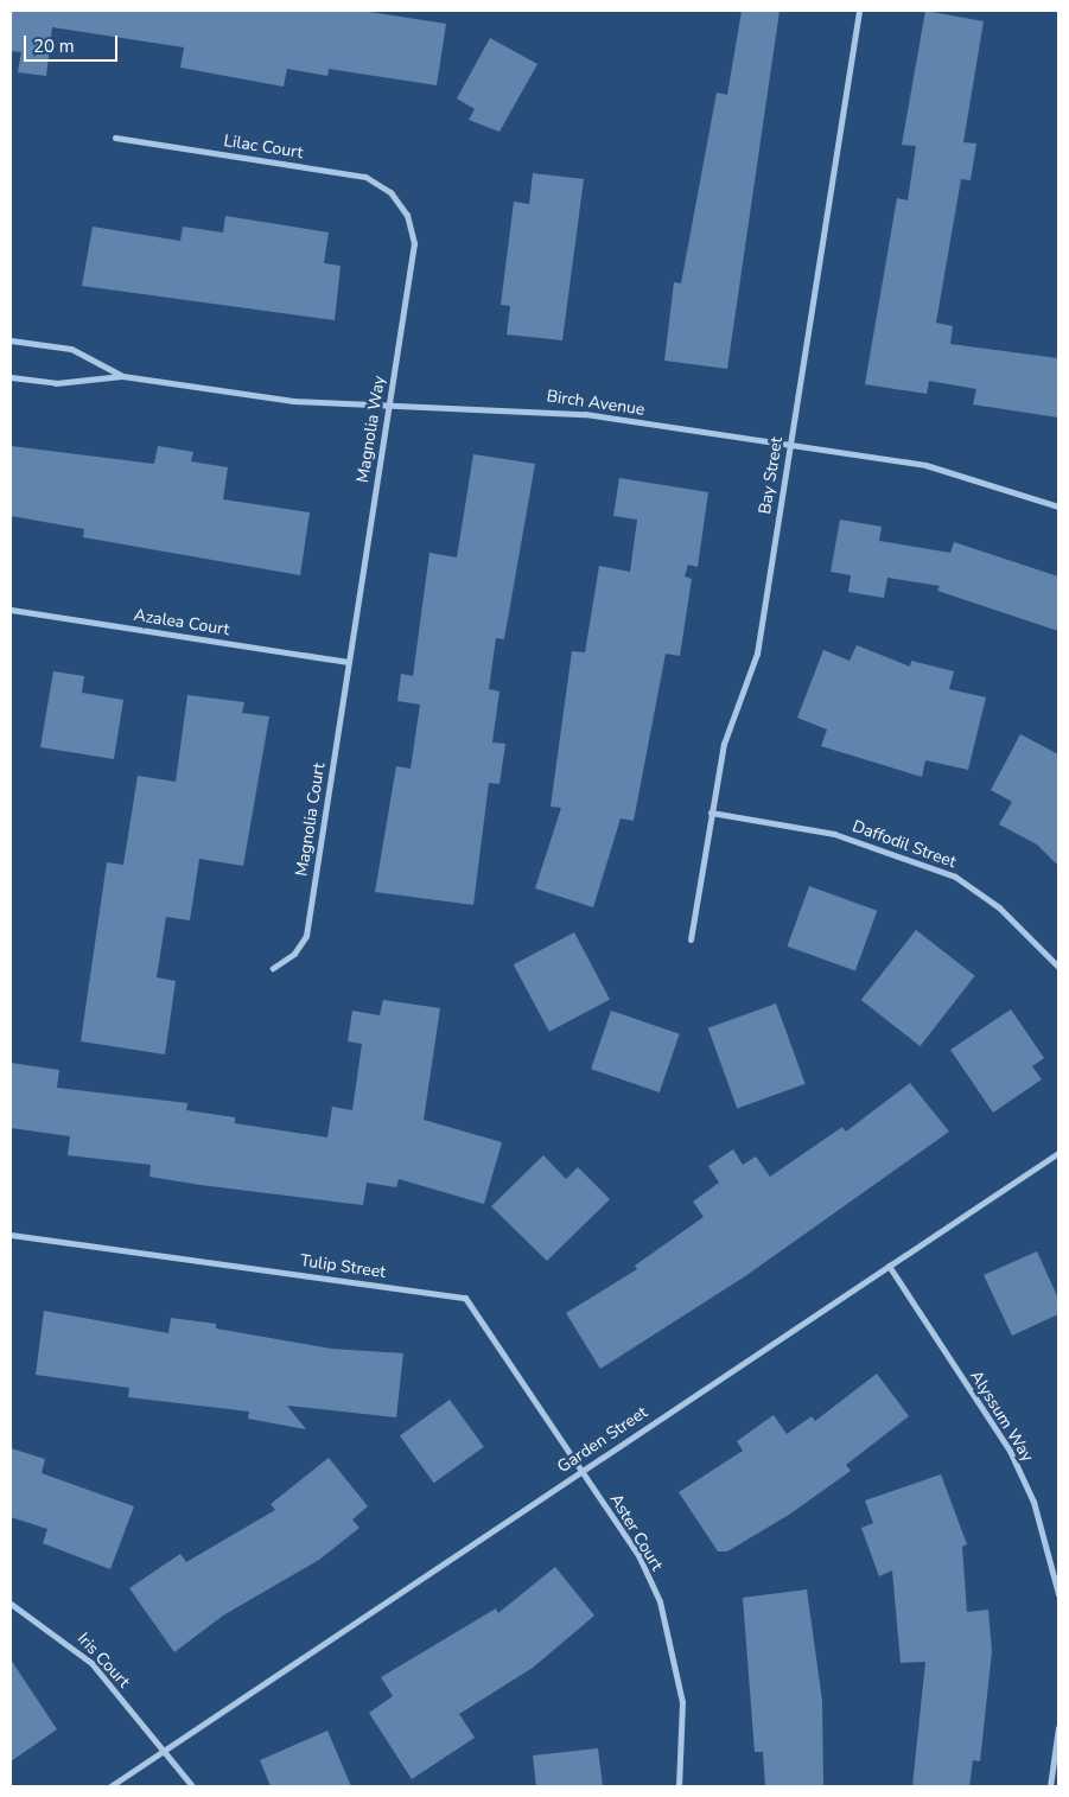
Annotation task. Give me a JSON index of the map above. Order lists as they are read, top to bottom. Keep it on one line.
{"streets":{"street":["Lilac Court","Birch Avenue","Magnolia Way","Bay Street","Azalea Court","Magnolia Court","Daffodil Street","Tulip Street","Alyssum Way","Garden Street","Aster Court","Iris Court"]},"crossings":[["Lilac Court","Magnolia Way"],["Birch Avenue","Magnolia Way"],["Birch Avenue","Bay Street"],["Magnolia Way","Azalea Court"],["Magnolia Way","Magnolia Court"],["Bay Street","Daffodil Street"],["Azalea Court","Magnolia Court"],["Tulip Street","Garden Street"],["Tulip Street","Aster Court"],["Alyssum Way","Garden Street"],["Garden Street","Aster Court"],["Garden Street","Iris Court"]],"scale_bar":"20 m"}
